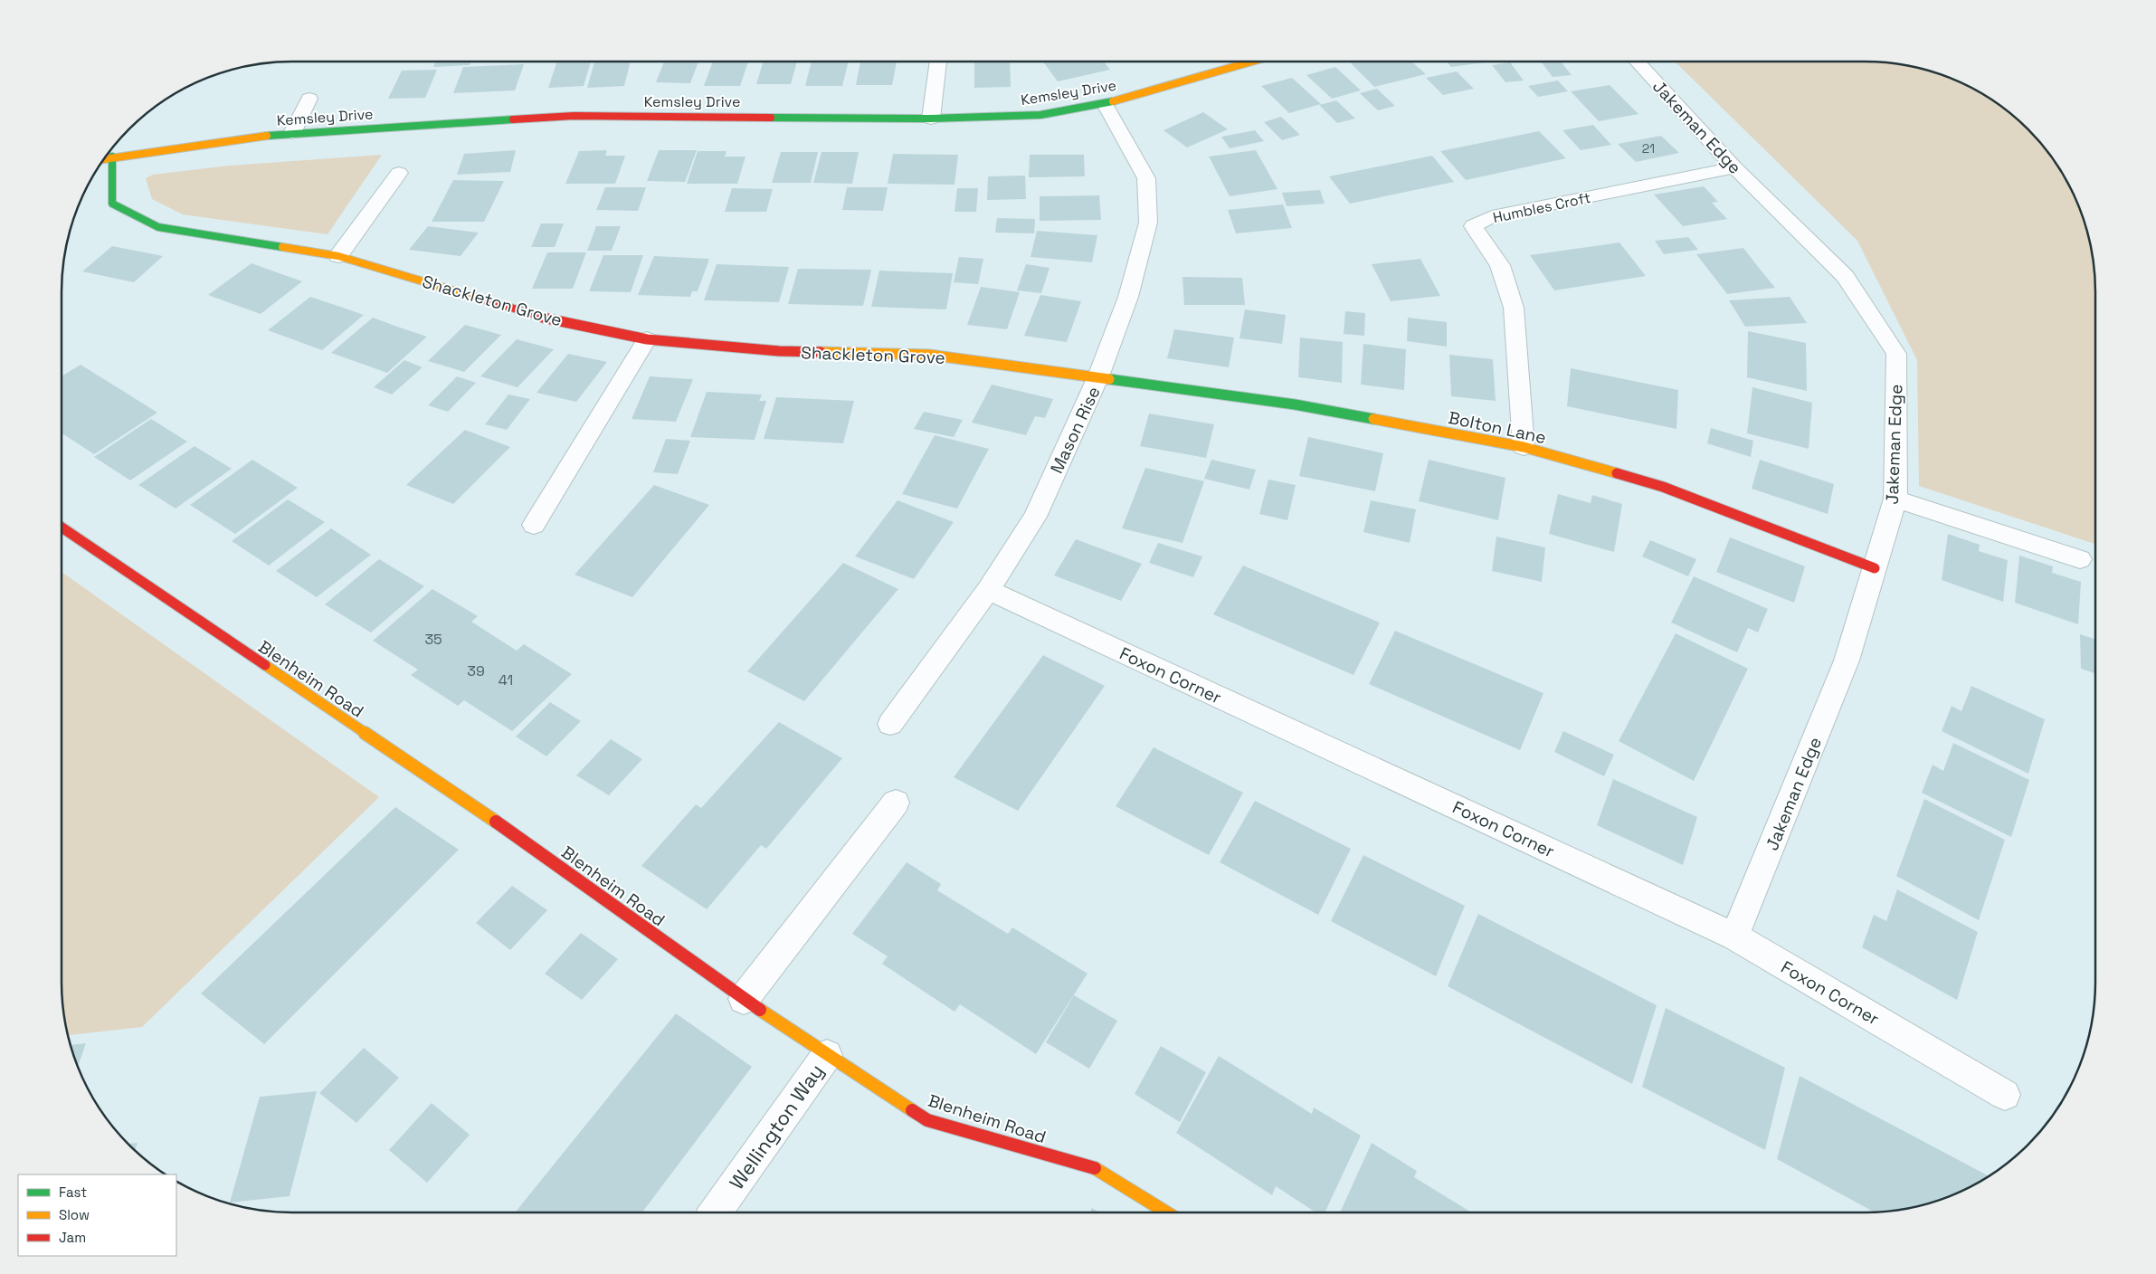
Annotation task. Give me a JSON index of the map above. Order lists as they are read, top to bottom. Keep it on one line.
{"streets":{"street":["Kemsley Drive","Jakeman Edge","Humbles Croft","Shackleton Grove","Bolton Lane","Mason Rise","Foxon Corner","Blenheim Road","Wellington Way"]},"crossings":[["Kemsley Drive","Shackleton Grove"],["Kemsley Drive","Mason Rise"],["Jakeman Edge","Humbles Croft"],["Jakeman Edge","Bolton Lane"],["Jakeman Edge","Foxon Corner"],["Humbles Croft","Bolton Lane"],["Shackleton Grove","Bolton Lane"],["Shackleton Grove","Mason Rise"],["Bolton Lane","Mason Rise"],["Mason Rise","Foxon Corner"],["Blenheim Road","Wellington Way"]],"house_numbers":["21","35","39","41"],"legend":["Fast","Slow","Jam"]}
